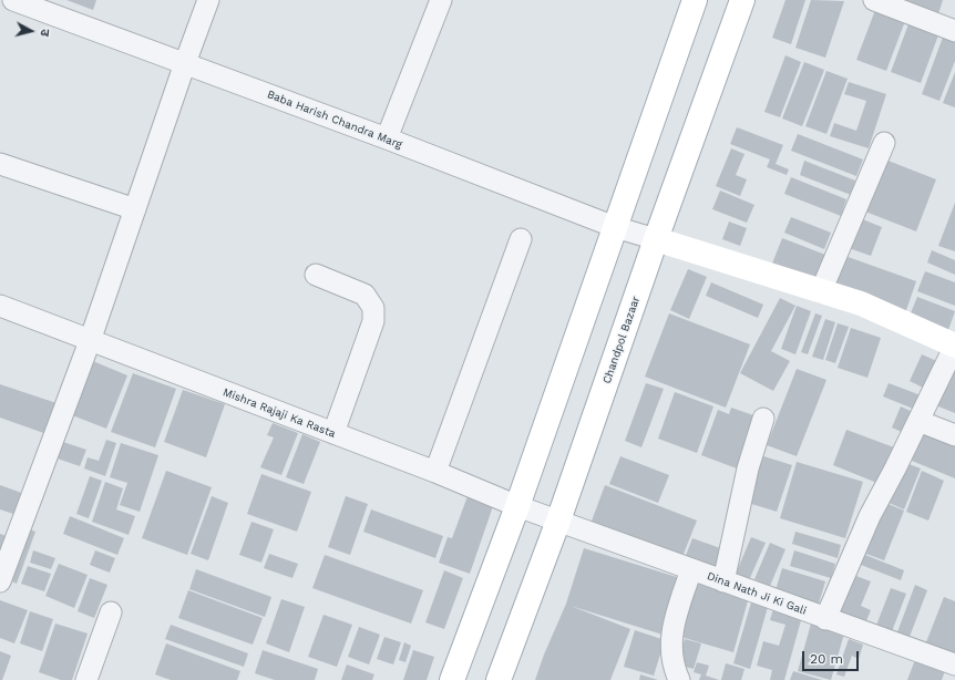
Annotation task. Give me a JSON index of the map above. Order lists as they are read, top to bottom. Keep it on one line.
{"streets":{"main road":["Chandpol Bazaar"],"street":["Baba Harish Chandra Marg","Mishra Rajaji Ka Rasta","Dina Nath Ji Ki Gali"]},"crossings":[["Baba Harish Chandra Marg","Chandpol Bazaar"],["Chandpol Bazaar","Mishra Rajaji Ka Rasta"],["Chandpol Bazaar","Dina Nath Ji Ki Gali"],["Mishra Rajaji Ka Rasta","Dina Nath Ji Ki Gali"]],"scale_bar":"20 m","north":"right"}
